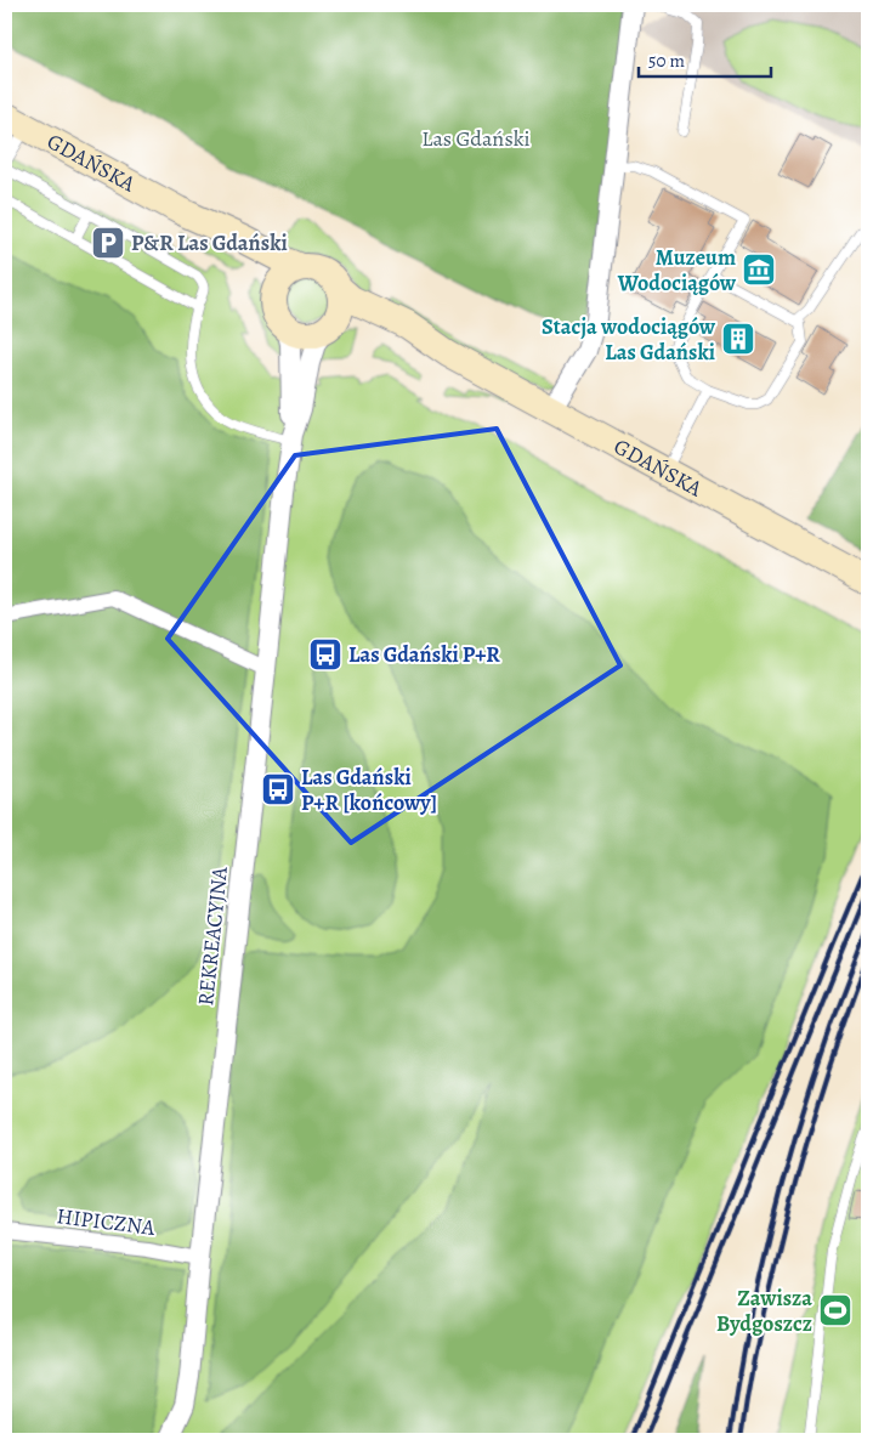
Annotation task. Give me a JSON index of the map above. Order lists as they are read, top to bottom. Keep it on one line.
{"streets":{"main road":["GDAŃSKA"],"street":["REKREACYJNA","HIPICZNA"]},"crossings":[["GDAŃSKA","REKREACYJNA"],["REKREACYJNA","HIPICZNA"]],"parks":["Las Gdański"],"places":{"parking":["P&R Las Gdański"],"museum":["Muzeum Wodociągów"],"building":["Stacja wodociągów Las Gdański"],"bus stop":["Las Gdański P+R","Las Gdański P+R [końcowy]"],"sports":["Zawisza Bydgoszcz"]},"scale_bar":"50 m"}
